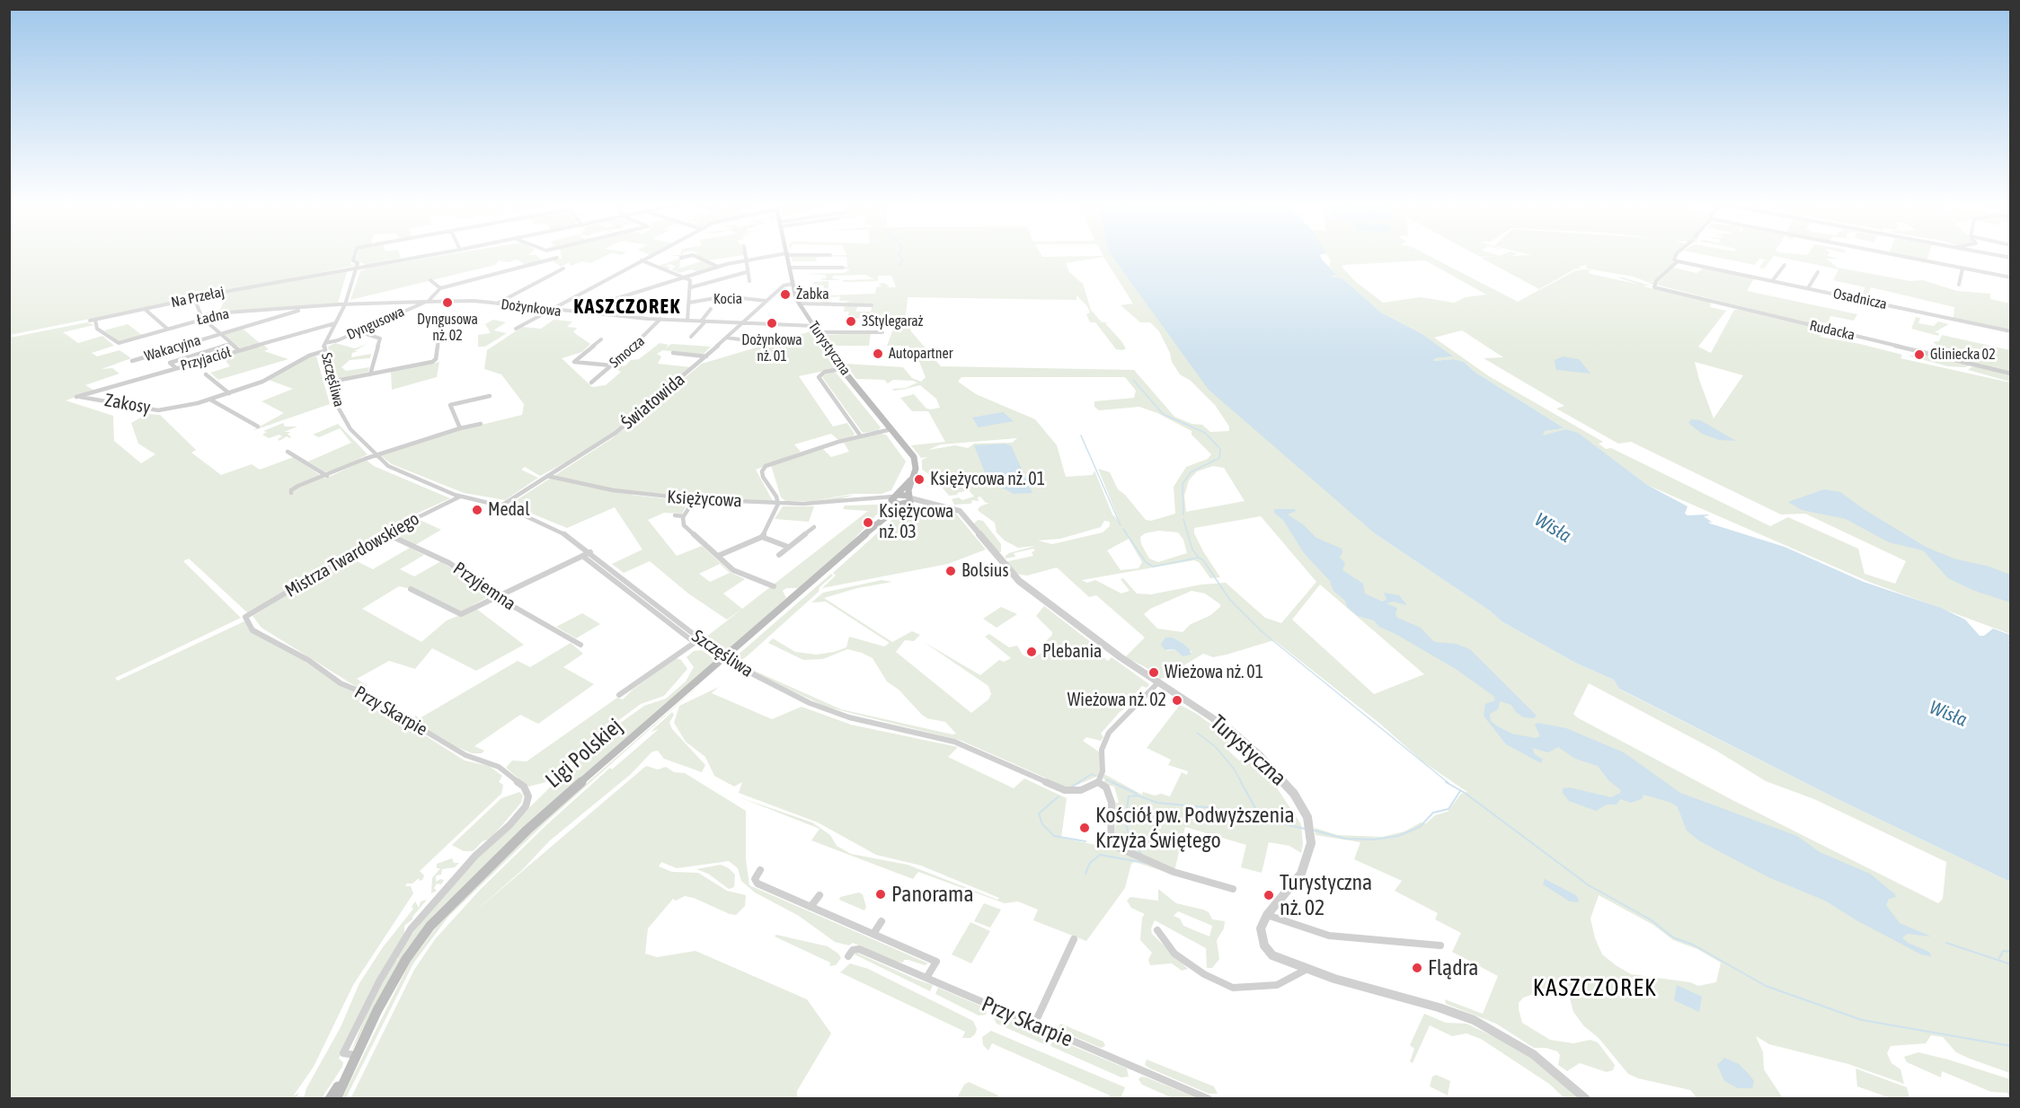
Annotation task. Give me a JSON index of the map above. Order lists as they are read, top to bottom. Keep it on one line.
{"streets":{"main road":["Turystyczna","Ligi Polskiej"],"street":["Na Przełaj","Kocia","Osadnicza","Dożynkowa","Ładna","Dyngusowa","Rudacka","Wakacyjna","Smocza","Przyjaciół","Szczęśliwa","Światowida","Zakosy","Księżycowa","Mistrza Twardowskiego","Przyjemna","Przy Skarpie"]},"crossings":[["Na Przełaj","Ładna"],["Na Przełaj","Szczęśliwa"],["Kocia","Światowida"],["Dożynkowa","Ładna"],["Dożynkowa","Dyngusowa"],["Dożynkowa","Turystyczna"],["Dożynkowa","Smocza"],["Dożynkowa","Szczęśliwa"],["Dożynkowa","Światowida"],["Ładna","Wakacyjna"],["Ładna","Szczęśliwa"],["Dyngusowa","Szczęśliwa"],["Turystyczna","Światowida"],["Turystyczna","Ligi Polskiej"],["Przyjaciół","Szczęśliwa"],["Przyjaciół","Zakosy"],["Szczęśliwa","Światowida"],["Szczęśliwa","Zakosy"],["Szczęśliwa","Mistrza Twardowskiego"],["Światowida","Księżycowa"],["Księżycowa","Ligi Polskiej"],["Mistrza Twardowskiego","Przyjemna"],["Mistrza Twardowskiego","Przy Skarpie"]],"districts":["KASZCZOREK","KASZCZOREK"],"water":["Wisła"],"places":["Żabka","Dyngusowa nż. 02","3Stylegaraż","Dożynkowa nż. 01","Autopartner","Gliniecka 02","Księżycowa nż. 01","Medal","Księżycowa nż. 03","Bolsius","Plebania","Wieżowa nż. 01","Wieżowa nż. 02","Kościół pw. Podwyższenia Krzyża Świętego","Panorama","Turystyczna nż. 02","Flądra"]}
